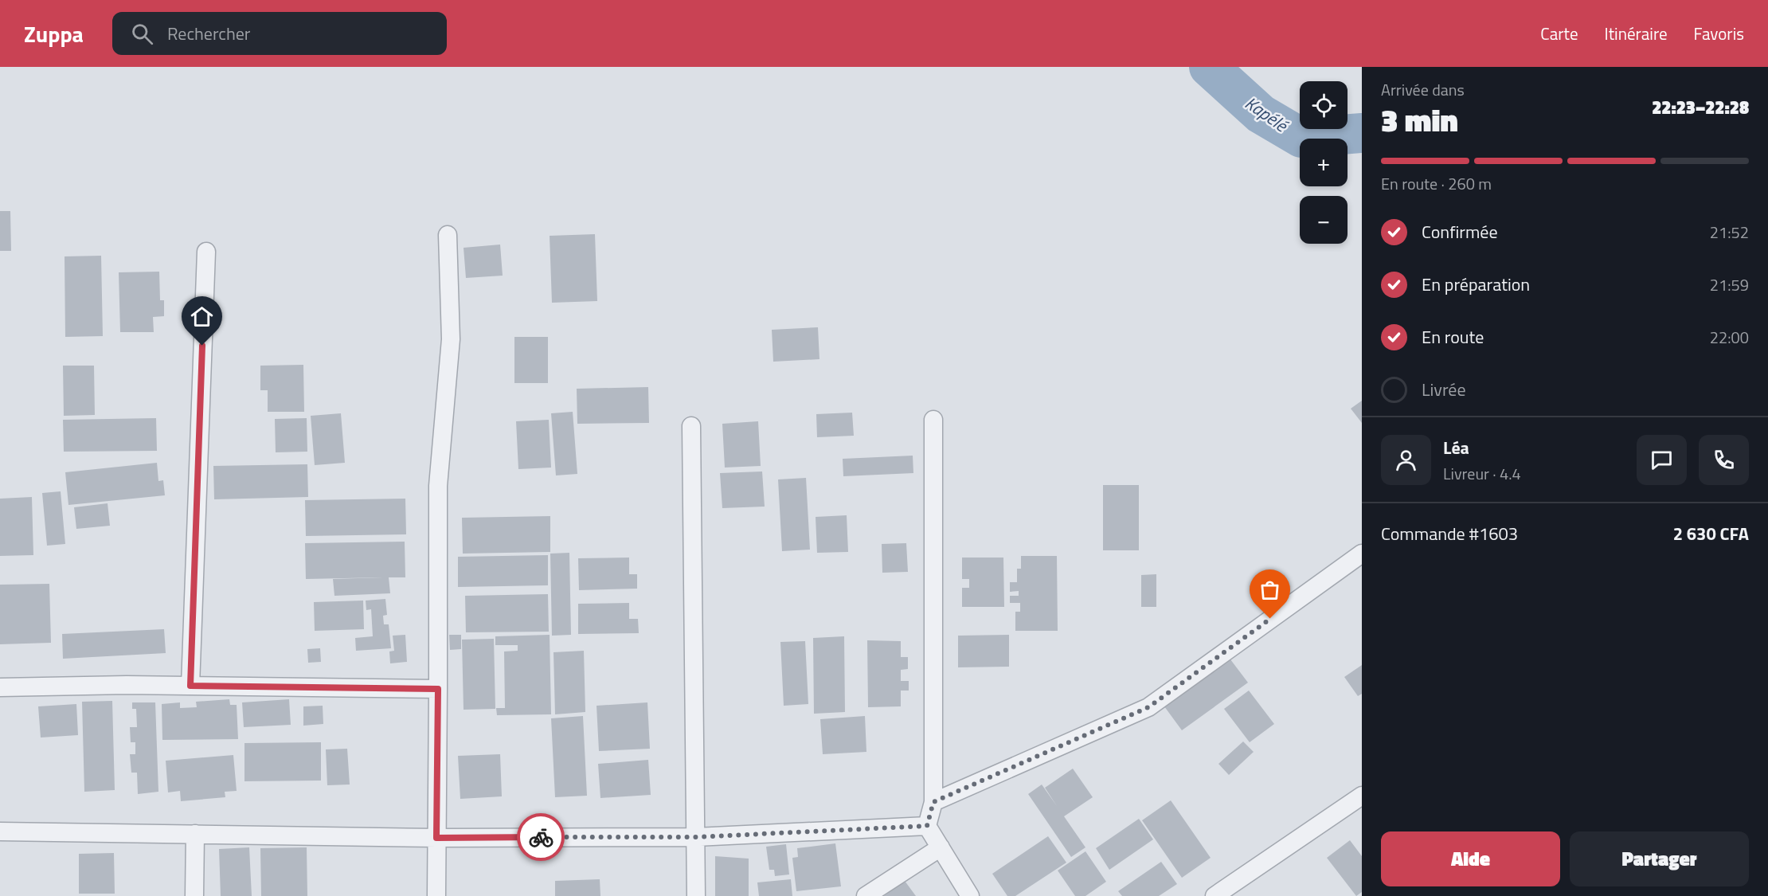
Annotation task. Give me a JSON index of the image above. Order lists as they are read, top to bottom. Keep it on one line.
{"water":["Kapélé"],"page":{"header":"Zuppa","search":"Rechercher","nav":["Carte","Itinéraire","Favoris"],"heading":["3 min","Arrivée dans","22:23–22:28"],"panel":["Léa","Livreur · 4.4","Commande #1603","2 630 CFA"],"map_buttons":["+","−"],"bar":"En route · 260 m","list":[["Confirmée","21:52"],["En préparation","21:59"],["En route","22:00"],"Livrée"],"buttons":["Aide","Partager"]}}
